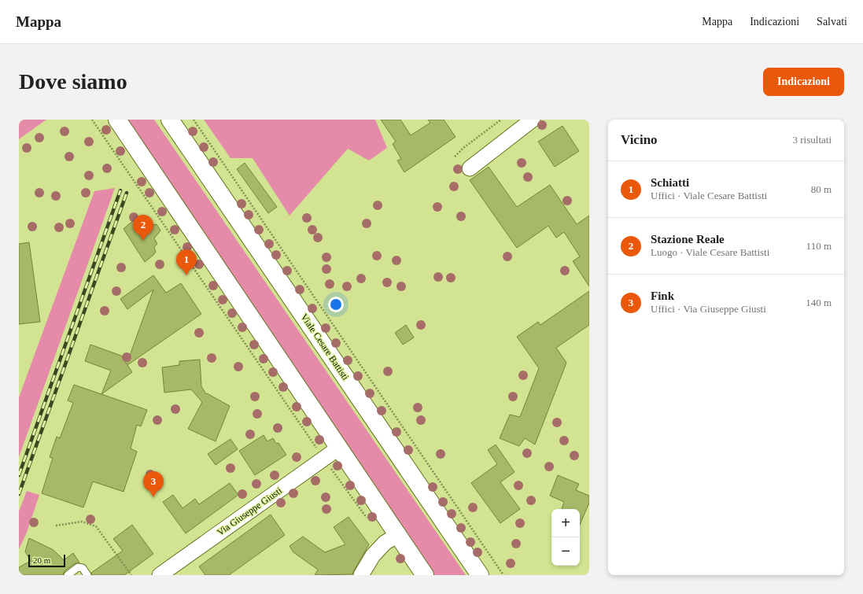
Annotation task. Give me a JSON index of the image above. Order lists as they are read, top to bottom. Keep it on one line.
{"streets":{"main road":["Viale Cesare Battisti"],"street":["Via Giuseppe Giusti"]},"scale_bar":"20 m","page":{"header":"Mappa","nav":["Mappa","Indicazioni","Salvati"],"buttons":"Indicazioni","title":"Dove siamo","heading":["Vicino","3 risultati"],"list":[{"mark":"1","name":"Schiatti","note":"Uffici · Viale Cesare Battisti","value":"80 m"},{"mark":"2","name":"Stazione Reale","note":"Luogo · Viale Cesare Battisti","value":"110 m"},{"mark":"3","name":"Fink","note":"Uffici · Via Giuseppe Giusti","value":"140 m"}],"pins":["2","1","3"],"map_buttons":["+","−"],"scale":"20 m"}}
